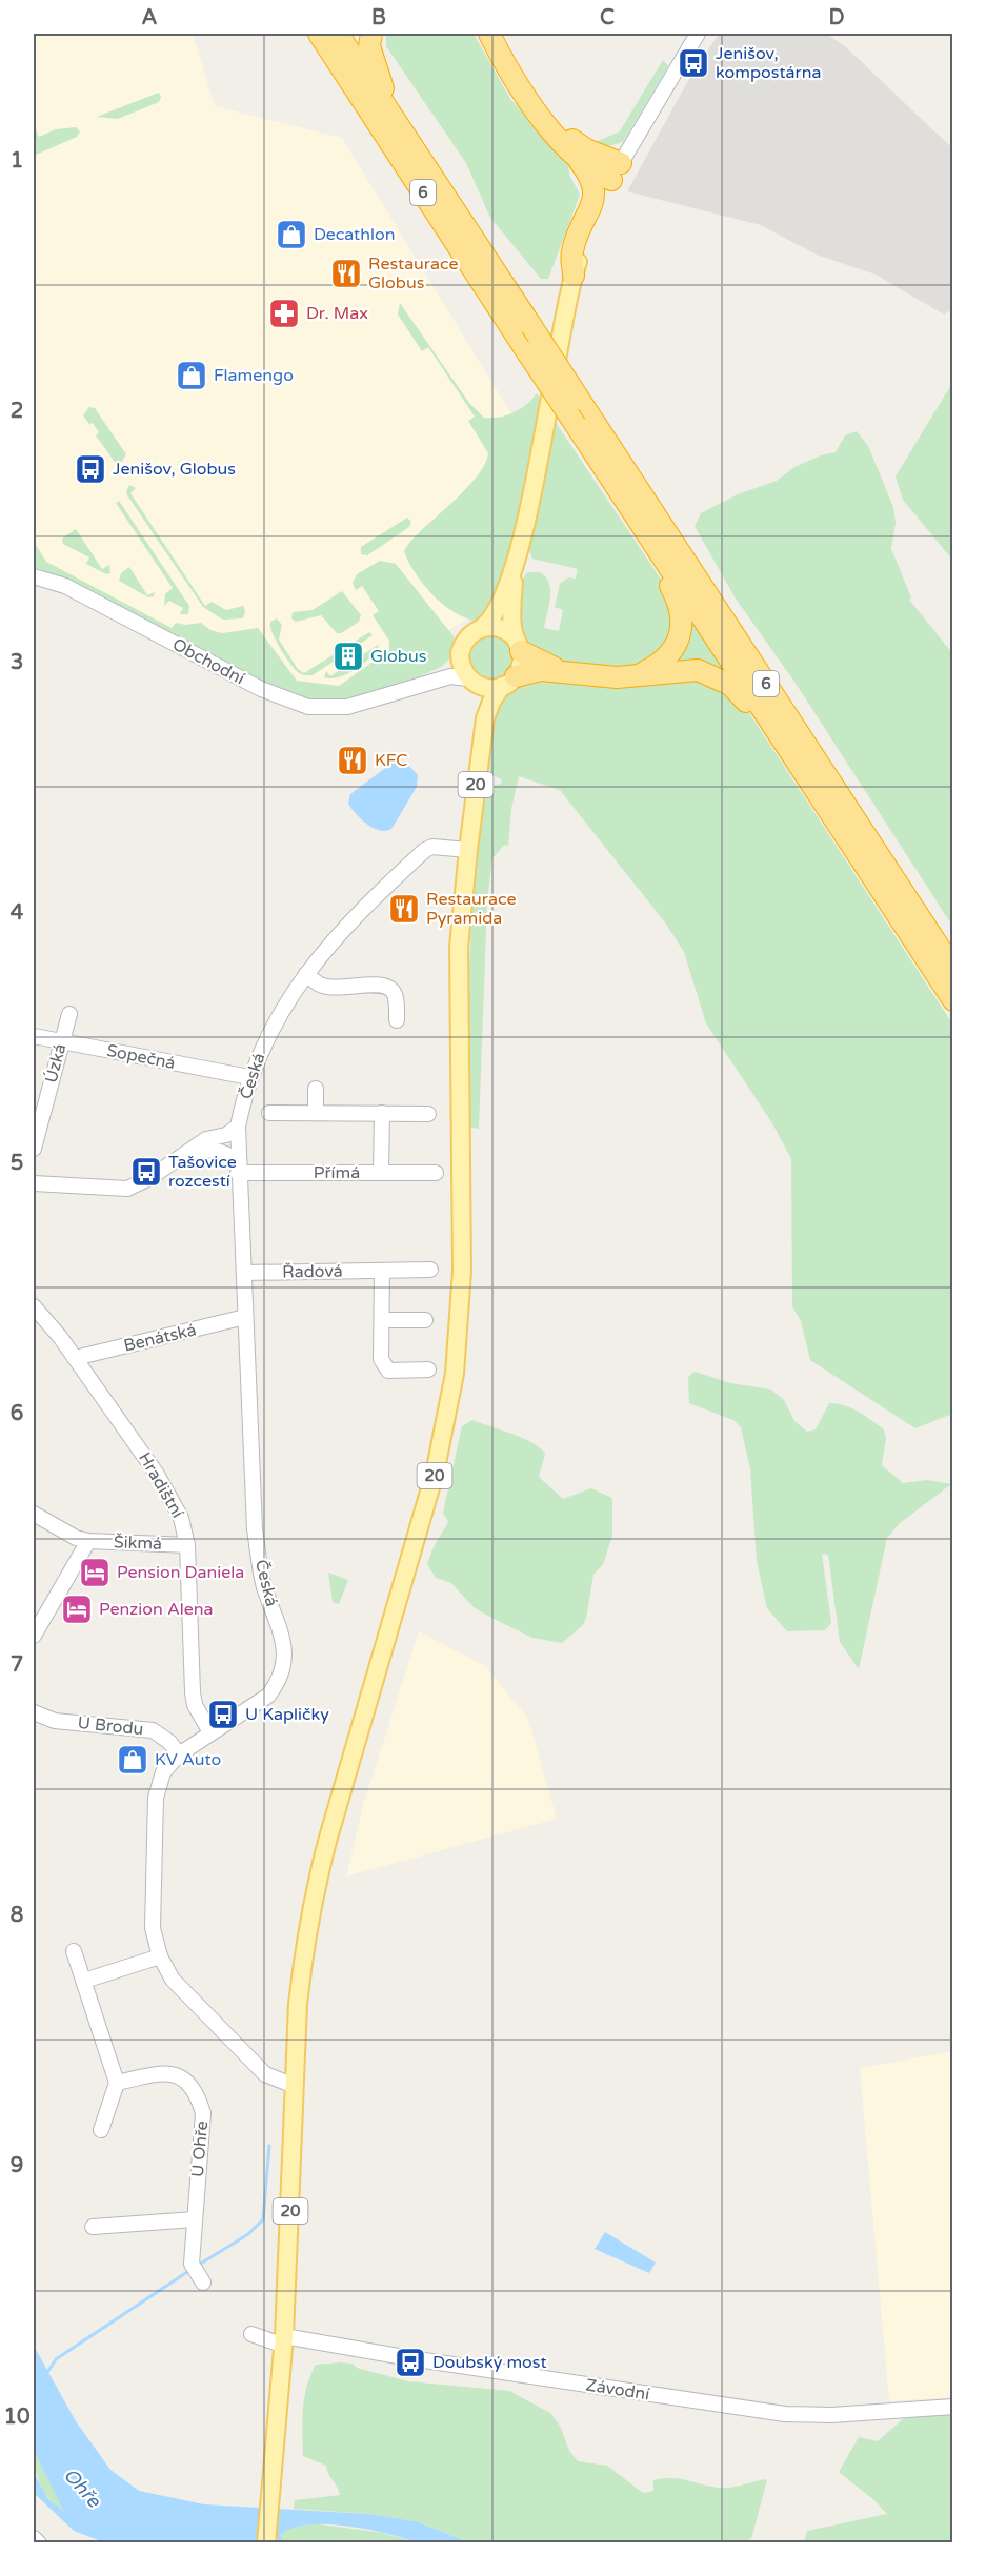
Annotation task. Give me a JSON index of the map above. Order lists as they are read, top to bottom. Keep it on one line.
{"streets":{"highway":["6"],"main road":["20"],"street":["Obchodní","Sopečná","Úzká","Česká","Přímá","Řadová","Benátská","Hradištní","Šikmá","U Brodu","U Ohře","Závodní"]},"crossings":[["Obchodní","20"],["20","Česká"],["20","Závodní"],["Sopečná","Úzká"],["Sopečná","Česká"],["Česká","Přímá"],["Česká","Řadová"],["Česká","Benátská"],["Česká","Hradištní"],["Česká","U Brodu"],["Benátská","Hradištní"],["Hradištní","Šikmá"]],"water":["Ohře"],"places":{"bus stop":["Jenišov, kompostárna","Jenišov, Globus","Tašovice rozcestí","U Kapličky","Doubský most"],"shop":["Decathlon","Flamengo","KV Auto"],"restaurant":["Restaurace Globus","KFC","Restaurace Pyramida"],"pharmacy":["Dr. Max"],"building":["Globus"],"hotel":["Pension Daniela","Penzion Alena"]},"grid":{"columns":["A","B","C","D"],"rows":["1","2","3","4","5","6","7","8","9","10"]}}
